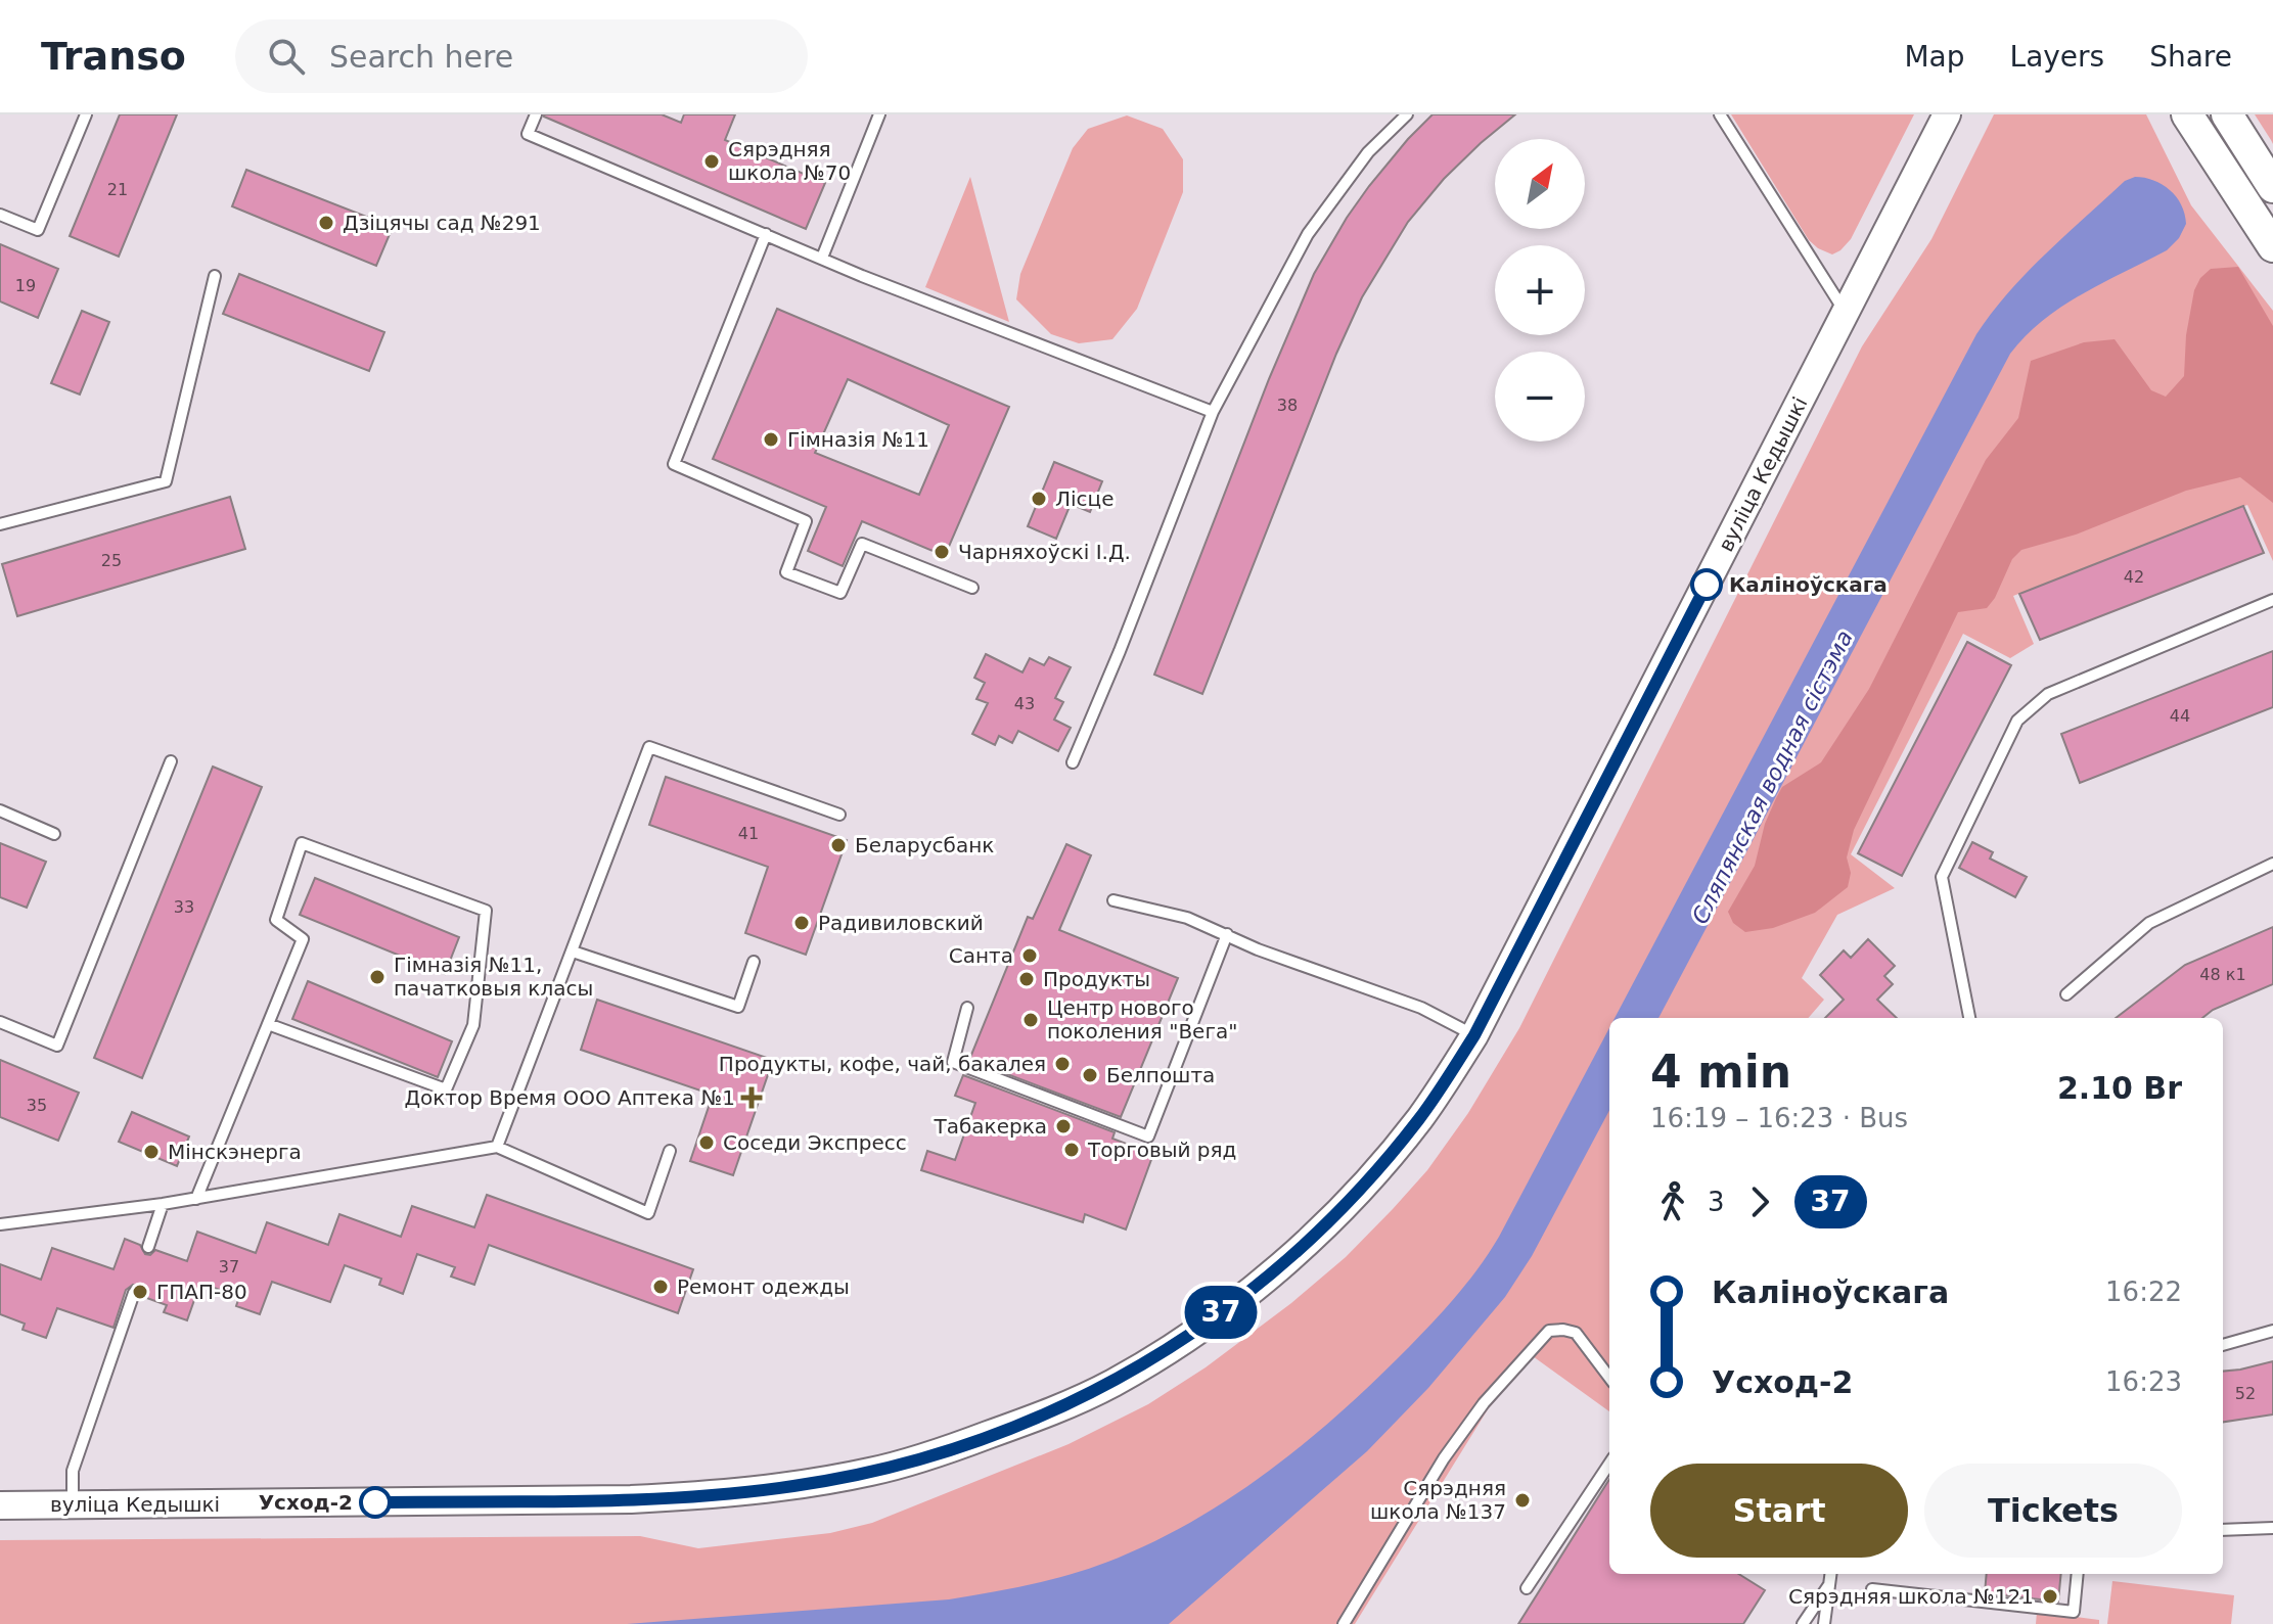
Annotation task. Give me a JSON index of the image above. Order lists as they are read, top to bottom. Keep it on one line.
{"streets":{"street":["вуліца Кедышкі"]},"water":["Сляпянская водная сістэма"],"places":{"other":["Сярэдняя школа №70","Дзіцячы сад №291","Гімназія №11","Лісце","Чарняхоўскі І.Д.","Каліноўскага","Беларусбанк","Радивиловский","Санта","Гімназія №11, пачатковыя класы","Продукты","Центр нового поколения \"Вега\"","Продукты, кофе, чай, бакалея","Белпошта","Табакерка","Соседи Экспресс","Торговый ряд","Мінскэнерга","Ремонт одежды","ГПАП-80","Сярэдняя школа №137","Усход-2","Сярэдняя школа №121"],"health":["Доктор Время ООО Аптека №1"]},"lines":["bus line 37"],"house_numbers":["21","19","38","25","42","43","44","41","33","48 к1","35","37","52"],"north":"top right","page":{"header":"Transo","search":"Search here","nav":["Map","Layers","Share"],"on_map":"37","map_buttons":["+","−"],"heading":["4 min","16:19 – 16:23 · Bus","2.10 Br"],"legs":["3","37"],"list":[{"name":"Каліноўскага","value":"16:22"},{"name":"Усход-2","value":"16:23"}],"buttons":["Start","Tickets"]}}
